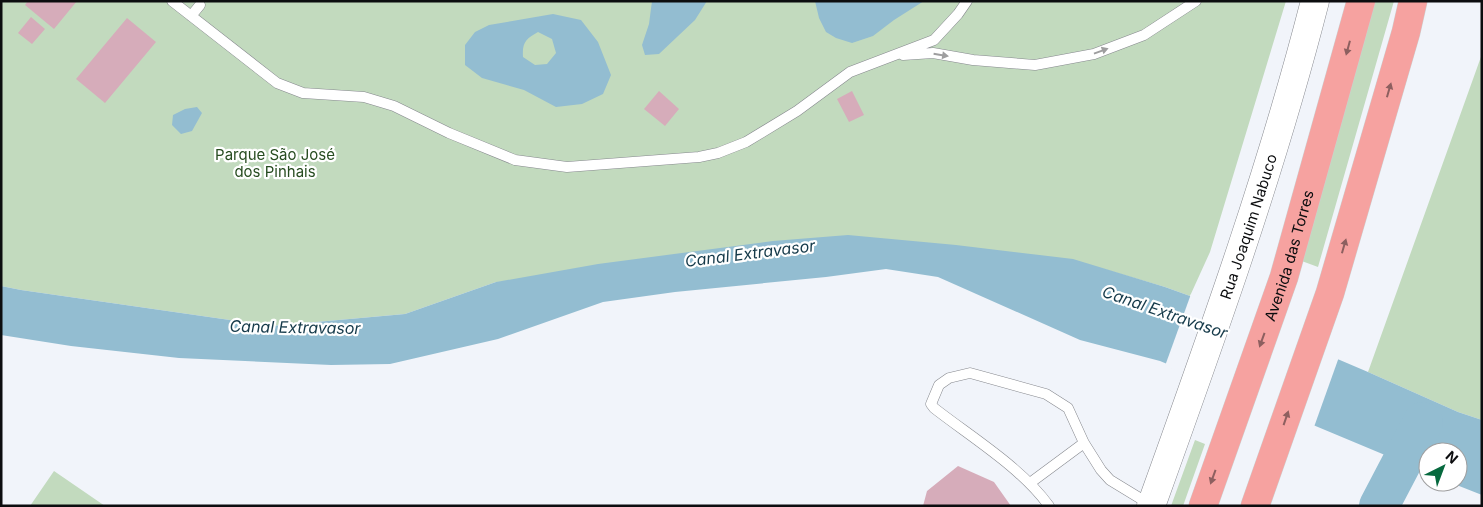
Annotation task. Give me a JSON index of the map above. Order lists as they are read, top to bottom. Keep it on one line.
{"streets":{"highway":["Avenida das Torres"],"main road":["Rua Joaquim Nabuco"]},"water":["Canal Extravasor"],"parks":["Parque São José dos Pinhais"],"north":"top right"}
